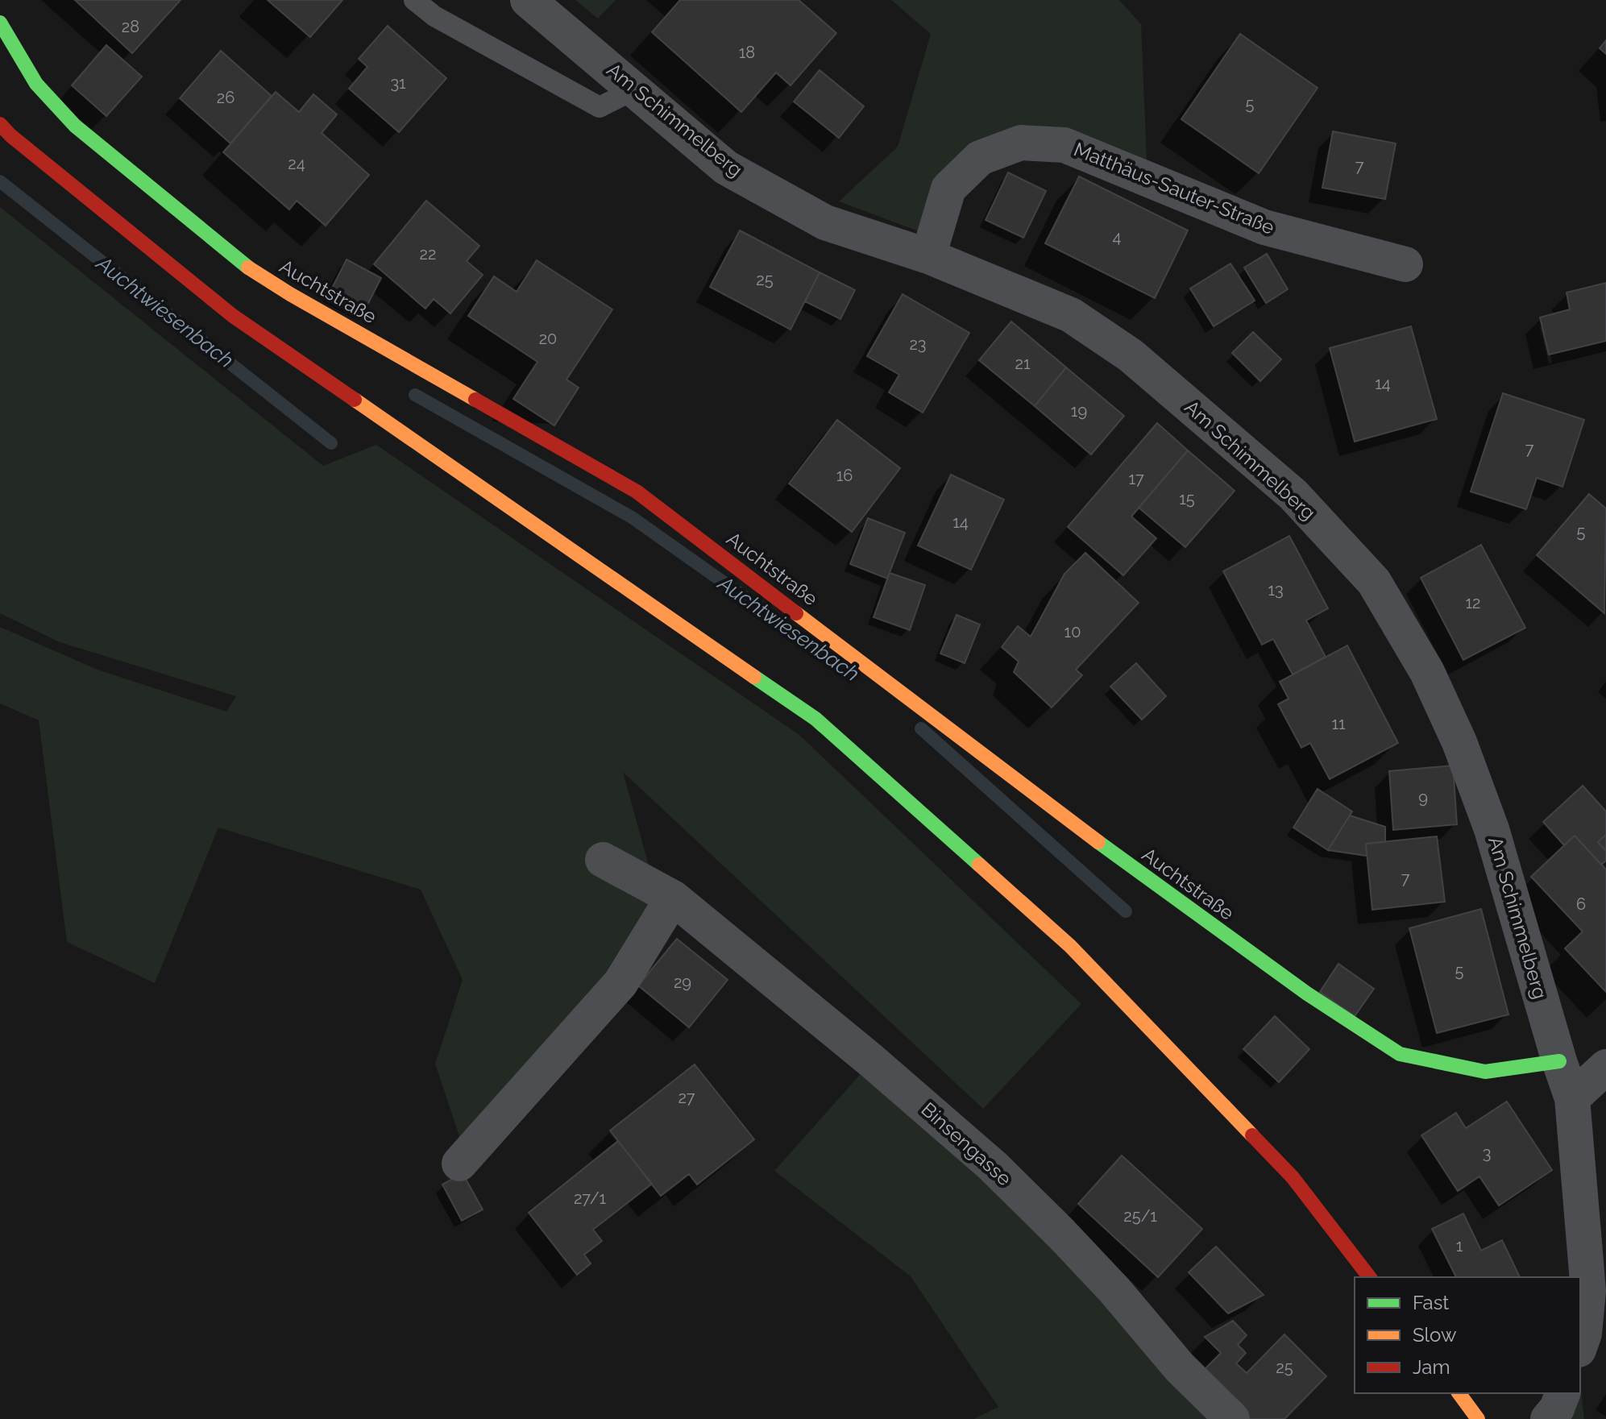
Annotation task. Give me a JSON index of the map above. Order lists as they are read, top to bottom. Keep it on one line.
{"streets":{"street":["Am Schimmelberg","Matthäus-Sauter-Straße","Auchtstraße","Binsengasse"]},"crossings":[["Am Schimmelberg","Matthäus-Sauter-Straße"],["Am Schimmelberg","Auchtstraße"]],"water":["Auchtwiesenbach"],"house_numbers":["28","18","31","26","5","24","7","4","22","25","20","23","21","14","19","7","16","17","15","14","5","13","12","10","11","9","7","6","5","29","27","3","27/1","25/1","1","25"],"legend":["Fast","Slow","Jam"]}
